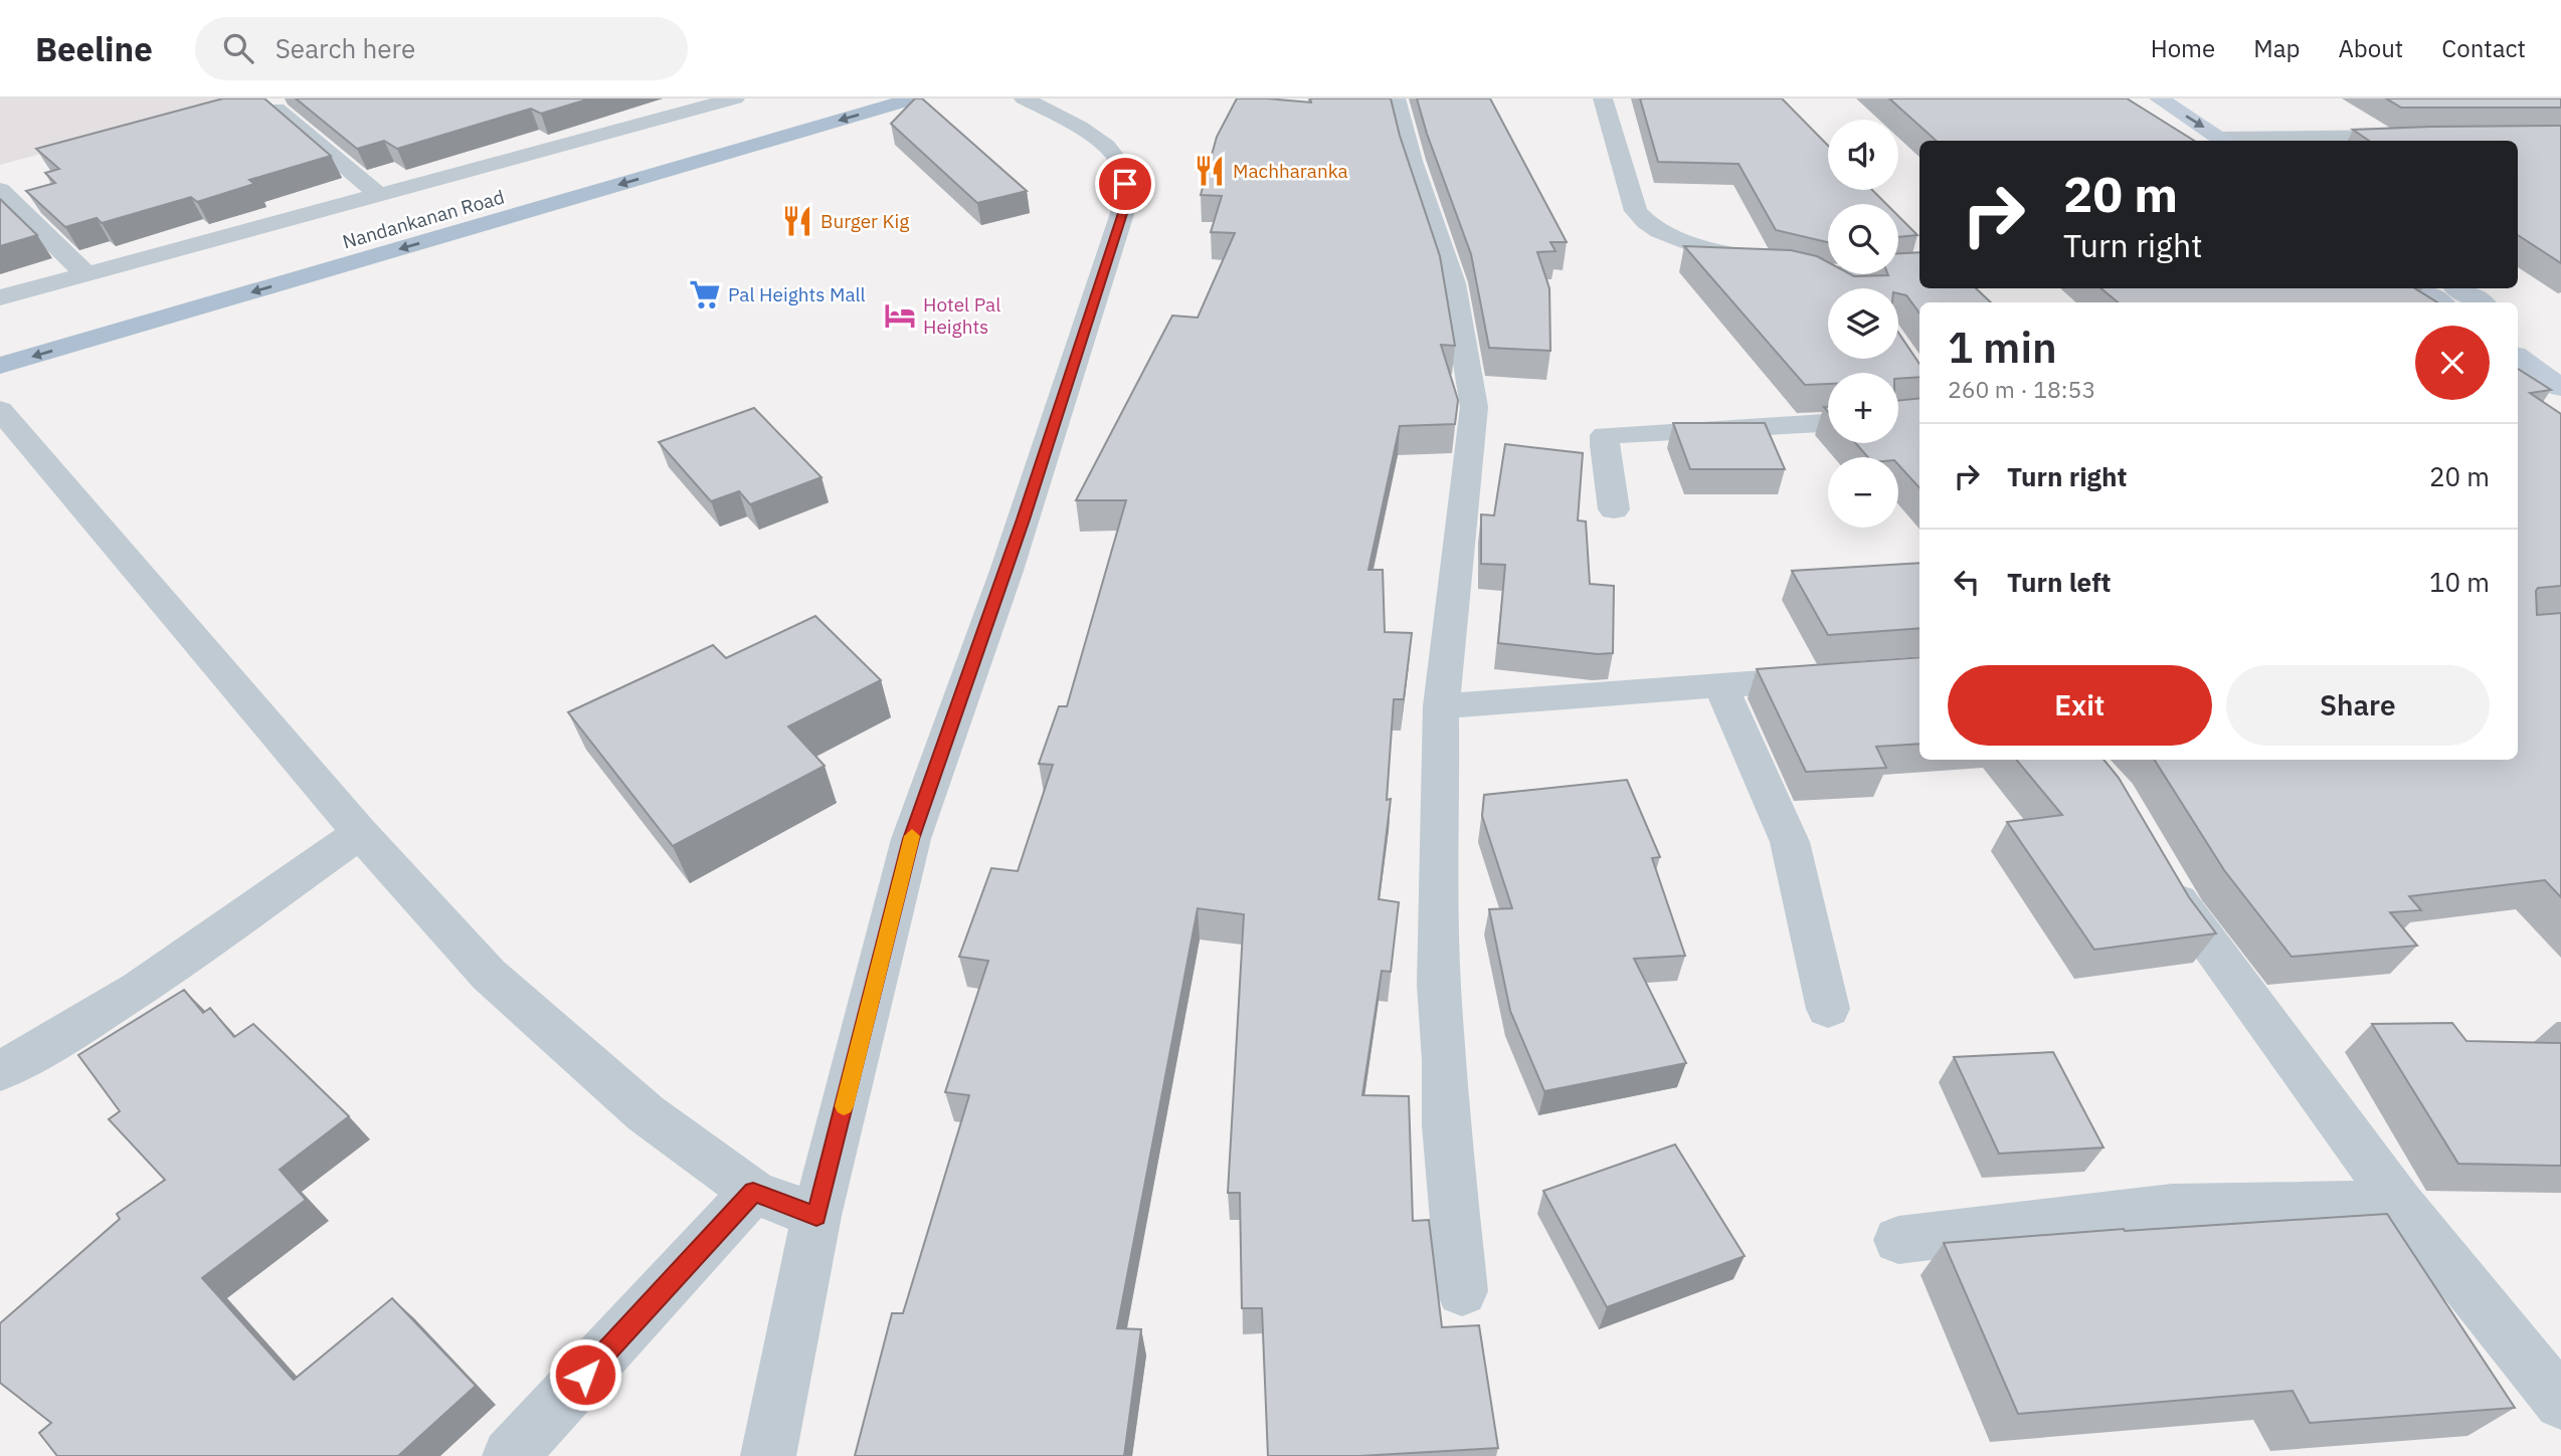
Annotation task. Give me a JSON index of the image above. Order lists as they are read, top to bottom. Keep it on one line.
{"streets":{"main road":["Nandankanan Road"]},"places":{"restaurant":["Machharanka","Burger Kig"],"supermarket":["Pal Heights Mall"],"hotel":["Hotel Pal Heights"]},"page":{"header":"Beeline","search":"Search here","nav":["Home","Map","About","Contact"],"map_buttons":["+","−"],"turn":["20 m","Turn right"],"heading":["1 min","260 m · 18:53"],"list":[{"name":"Turn right","value":"20 m"},{"name":"Turn left","value":"10 m"}],"buttons":["Exit","Share"]}}
